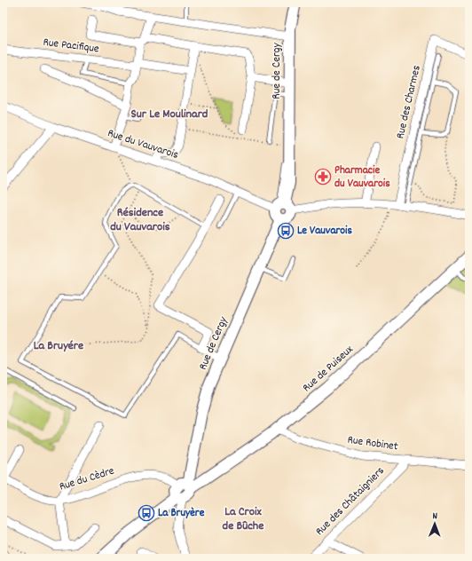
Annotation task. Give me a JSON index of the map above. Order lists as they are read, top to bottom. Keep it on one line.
{"streets":{"street":["Rue Pacifique","Rue de Cergy","Rue des Charmes","Rue du Vauvarois","Rue de Puiseux","Rue Robinet","Rue du Cèdre","Rue des Châtaigniers"]},"crossings":[["Rue de Cergy","Rue du Vauvarois"],["Rue de Cergy","Rue de Puiseux"],["Rue de Cergy","Rue du Cèdre"],["Rue de Puiseux","Rue Robinet"],["Rue de Puiseux","Rue du Cèdre"],["Rue Robinet","Rue des Châtaigniers"]],"districts":["Sur Le Moulinard","Résidence du Vauvarois","La Bruyére","La Croix de Bûche"],"places":{"pharmacy":["Pharmacie du Vauvarois"],"bus stop":["Le Vauvarois","La Bruyère"]},"north":"top"}
